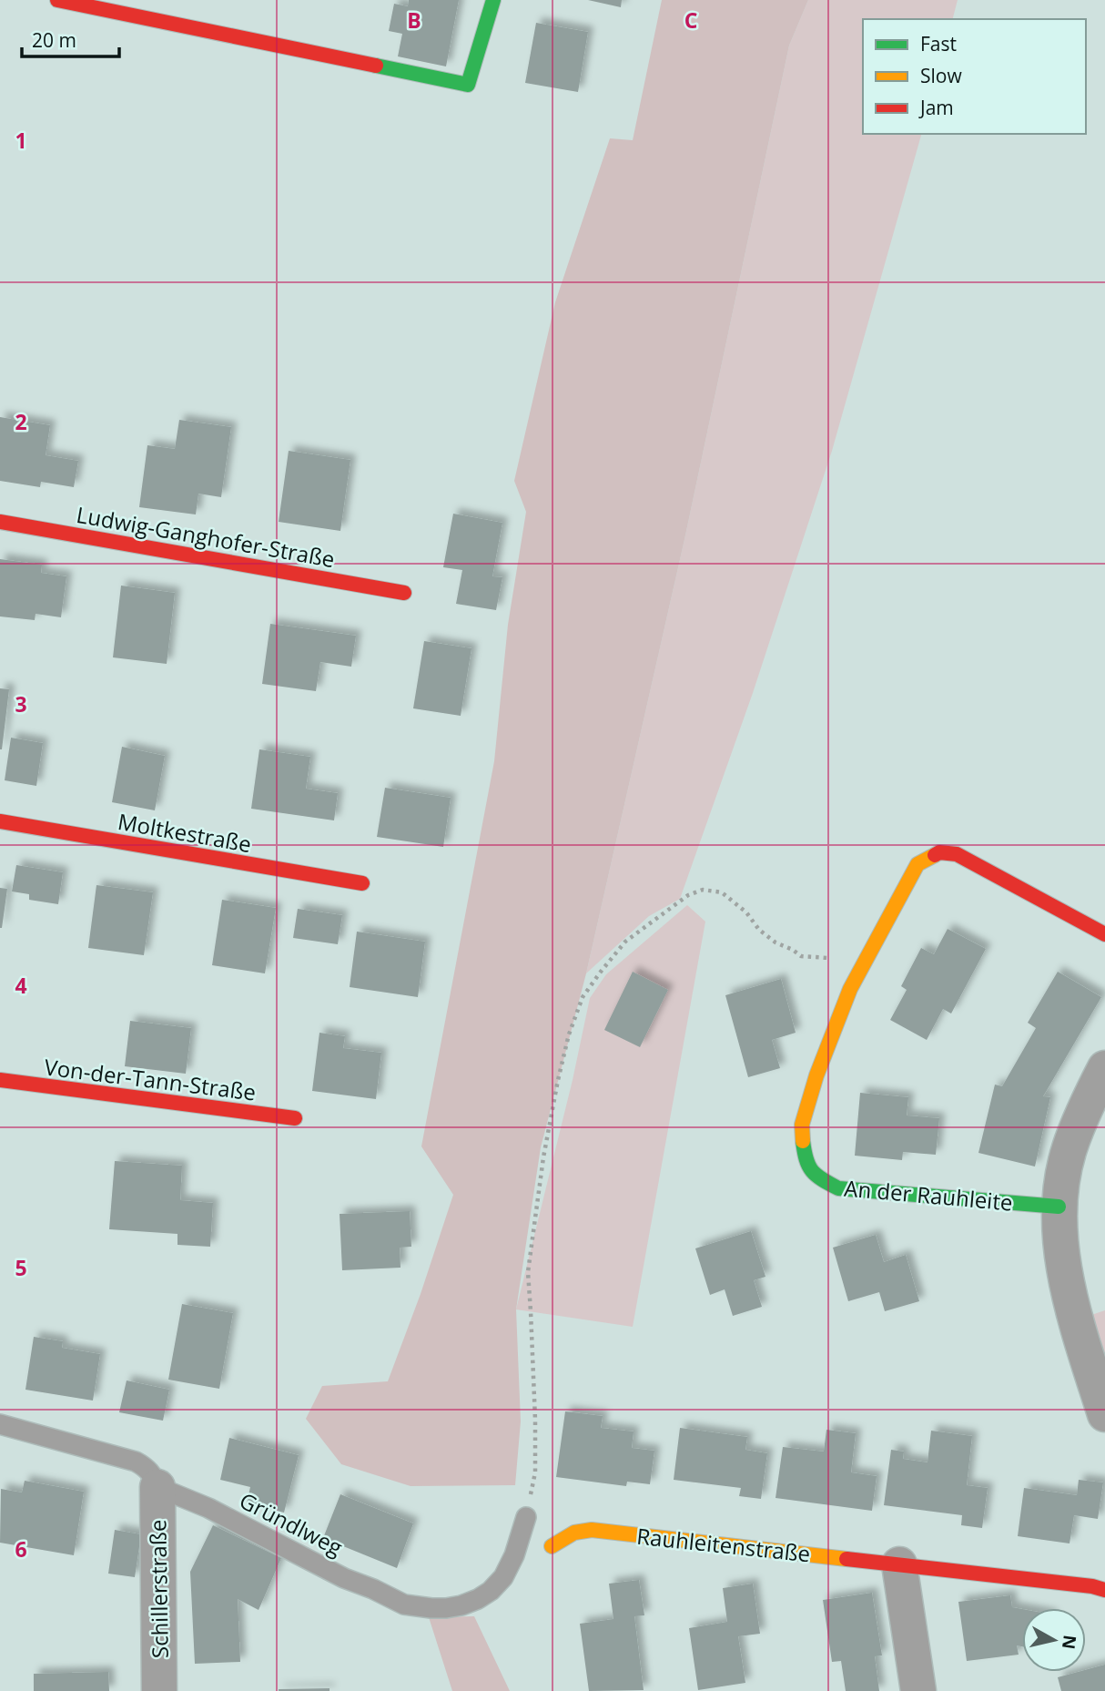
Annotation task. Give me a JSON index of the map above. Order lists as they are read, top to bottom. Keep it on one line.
{"streets":{"street":["Ludwig-Ganghofer-Straße","Moltkestraße","Von-der-Tann-Straße","An der Rauhleite","Rauhleitenstraße","Schillerstraße"],"lane":["Gründlweg"]},"crossings":[["Gründlweg","Schillerstraße"]],"legend":["Fast","Slow","Jam"],"scale_bar":"20 m","north":"right","grid":{"columns":["B","C"],"rows":["1","2","3","4","5","6"]}}
